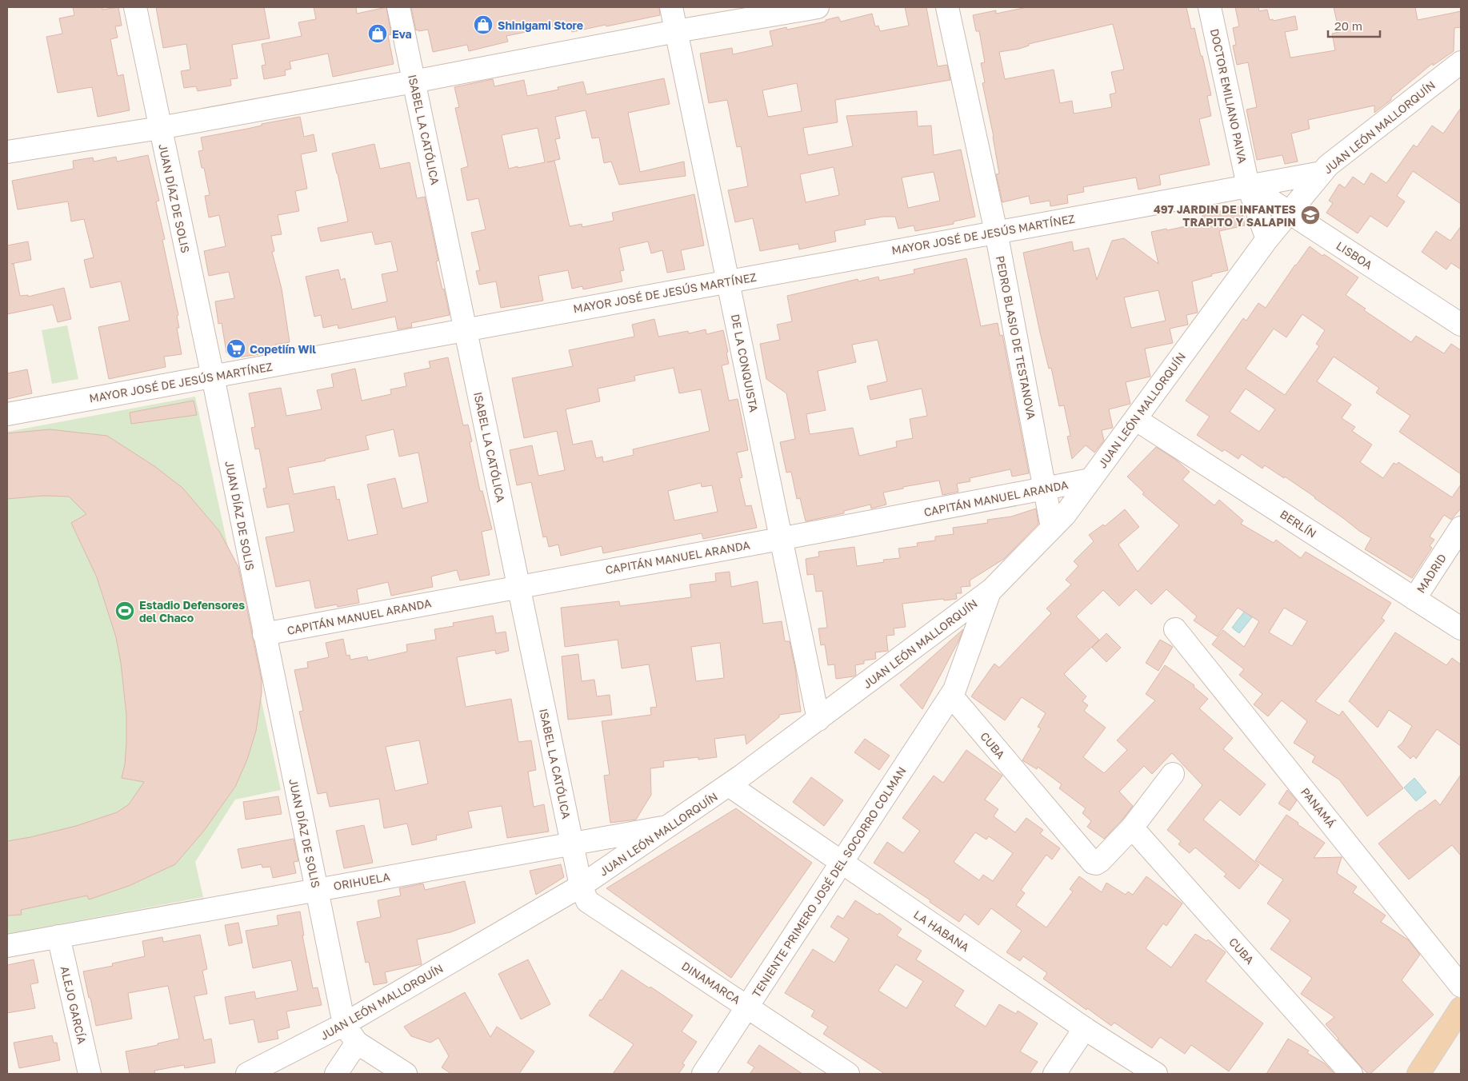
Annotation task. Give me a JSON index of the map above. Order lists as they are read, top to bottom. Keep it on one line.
{"streets":{"street":["DOCTOR EMILIANO PAIVA","JUAN LEÓN MALLORQUÍN","ISABEL LA CATÓLICA","JUAN DÍAZ DE SOLIS","MAYOR JOSÉ DE JESÚS MARTÍNEZ","LISBOA","PEDRO BLASIO DE TESTANOVA","DE LA CONQUISTA","CAPITÁN MANUEL ARANDA","BERLÍN","MADRID","CUBA","PANAMÁ","ORIHUELA","TENIENTE PRIMERO JOSÉ DEL SOCORRO COLMAN","LA HABANA","DINAMARCA","ALEJO GARCÍA"]},"crossings":[["DOCTOR EMILIANO PAIVA","JUAN LEÓN MALLORQUÍN"],["DOCTOR EMILIANO PAIVA","MAYOR JOSÉ DE JESÚS MARTÍNEZ"],["DOCTOR EMILIANO PAIVA","LISBOA"],["JUAN LEÓN MALLORQUÍN","ISABEL LA CATÓLICA"],["JUAN LEÓN MALLORQUÍN","JUAN DÍAZ DE SOLIS"],["JUAN LEÓN MALLORQUÍN","MAYOR JOSÉ DE JESÚS MARTÍNEZ"],["JUAN LEÓN MALLORQUÍN","LISBOA"],["JUAN LEÓN MALLORQUÍN","PEDRO BLASIO DE TESTANOVA"],["JUAN LEÓN MALLORQUÍN","DE LA CONQUISTA"],["JUAN LEÓN MALLORQUÍN","CAPITÁN MANUEL ARANDA"],["JUAN LEÓN MALLORQUÍN","BERLÍN"],["JUAN LEÓN MALLORQUÍN","ORIHUELA"],["JUAN LEÓN MALLORQUÍN","TENIENTE PRIMERO JOSÉ DEL SOCORRO COLMAN"],["JUAN LEÓN MALLORQUÍN","LA HABANA"],["JUAN LEÓN MALLORQUÍN","DINAMARCA"],["ISABEL LA CATÓLICA","MAYOR JOSÉ DE JESÚS MARTÍNEZ"],["ISABEL LA CATÓLICA","CAPITÁN MANUEL ARANDA"],["ISABEL LA CATÓLICA","ORIHUELA"],["ISABEL LA CATÓLICA","DINAMARCA"],["JUAN DÍAZ DE SOLIS","MAYOR JOSÉ DE JESÚS MARTÍNEZ"],["JUAN DÍAZ DE SOLIS","CAPITÁN MANUEL ARANDA"],["JUAN DÍAZ DE SOLIS","ORIHUELA"],["MAYOR JOSÉ DE JESÚS MARTÍNEZ","LISBOA"],["MAYOR JOSÉ DE JESÚS MARTÍNEZ","PEDRO BLASIO DE TESTANOVA"],["MAYOR JOSÉ DE JESÚS MARTÍNEZ","DE LA CONQUISTA"],["PEDRO BLASIO DE TESTANOVA","CAPITÁN MANUEL ARANDA"],["DE LA CONQUISTA","CAPITÁN MANUEL ARANDA"],["BERLÍN","MADRID"],["CUBA","TENIENTE PRIMERO JOSÉ DEL SOCORRO COLMAN"],["ORIHUELA","ALEJO GARCÍA"],["TENIENTE PRIMERO JOSÉ DEL SOCORRO COLMAN","LA HABANA"],["TENIENTE PRIMERO JOSÉ DEL SOCORRO COLMAN","DINAMARCA"]],"places":{"shop":["Shinigami Store","Eva"],"school or university":["497 JARDIN DE INFANTES TRAPITO Y SALAPIN"],"supermarket":["Copetiín Wil"],"sports":["Estadio Defensores del Chaco"]},"scale_bar":"20 m"}
